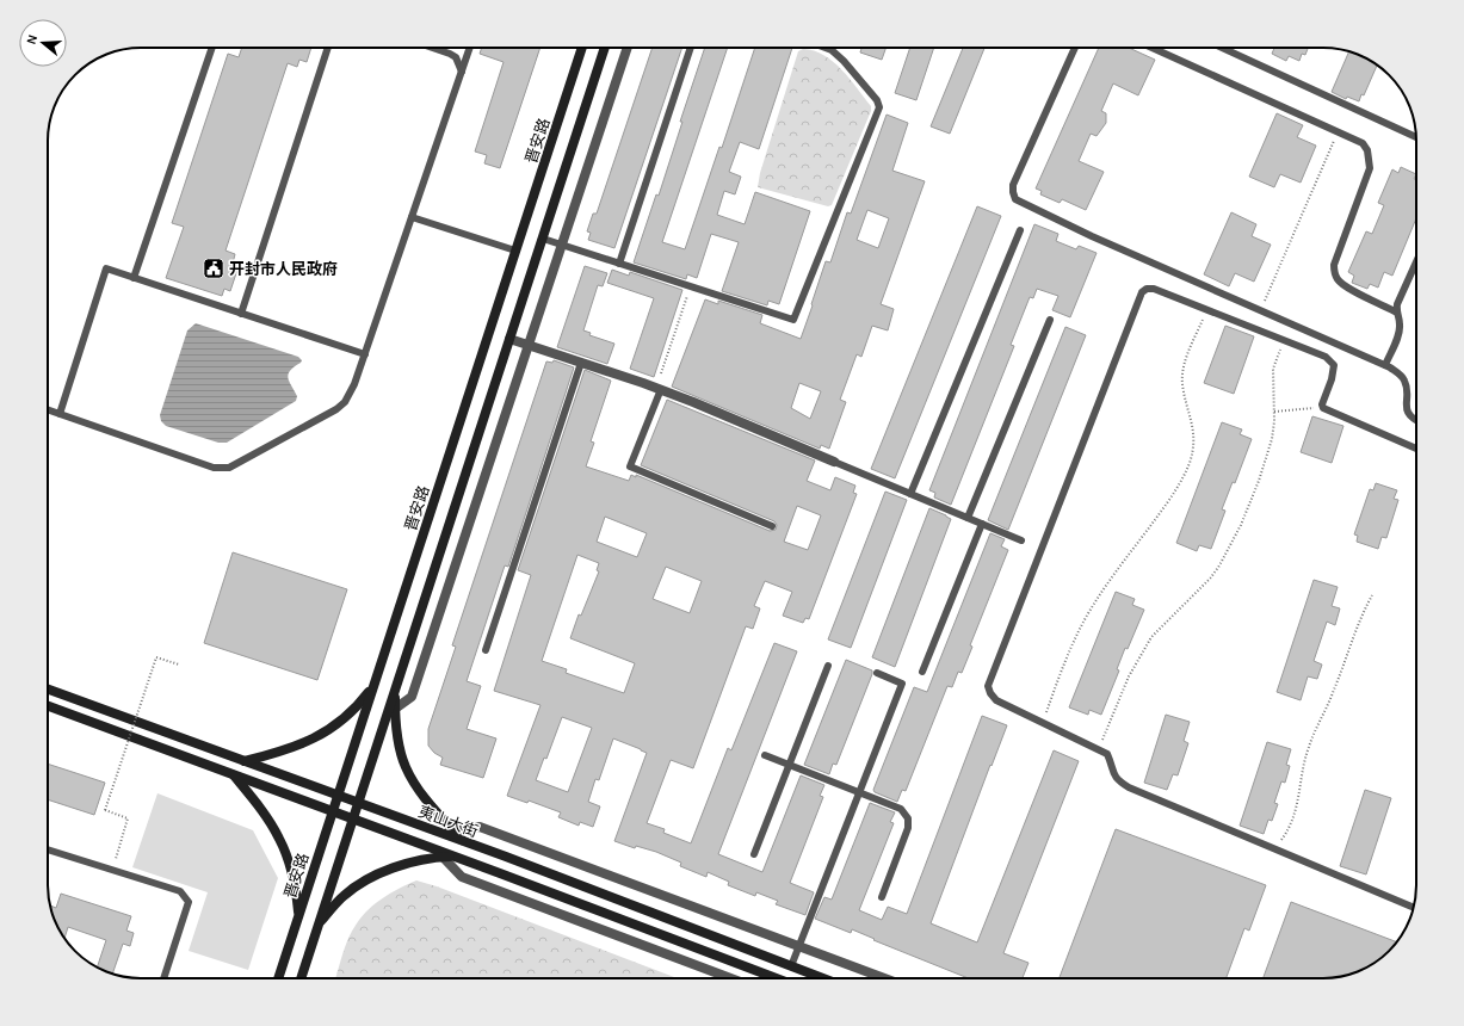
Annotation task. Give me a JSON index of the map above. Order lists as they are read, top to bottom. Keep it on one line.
{"streets":{"main road":["晋安路","夷山大街"]},"crossings":[["晋安路","夷山大街"]],"places":{"public building":["开封市人民政府"]},"north":"left"}
